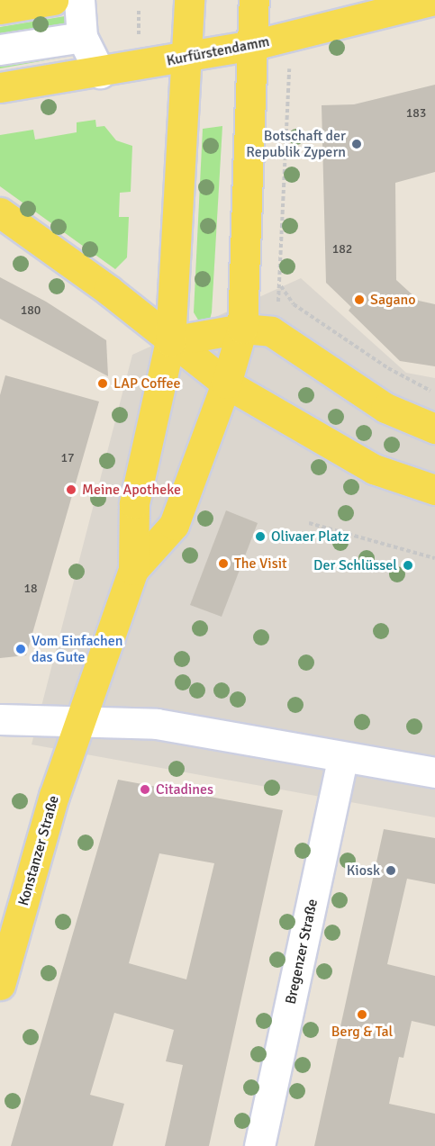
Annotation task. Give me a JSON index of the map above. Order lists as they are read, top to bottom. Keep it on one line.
{"streets":{"main road":["Kurfürstendamm","Konstanzer Straße"],"street":["Bregenzer Straße"]},"places":["Botschaft der Republik Zypern","Sagano","LAP Coffee","Meine Apotheke","Olivaer Platz","The Visit","Der Schlüssel","Vom Einfachen das Gute","Citadines","Kiosk","Berg & Tal"],"house_numbers":["183","182","180","17","18"]}
